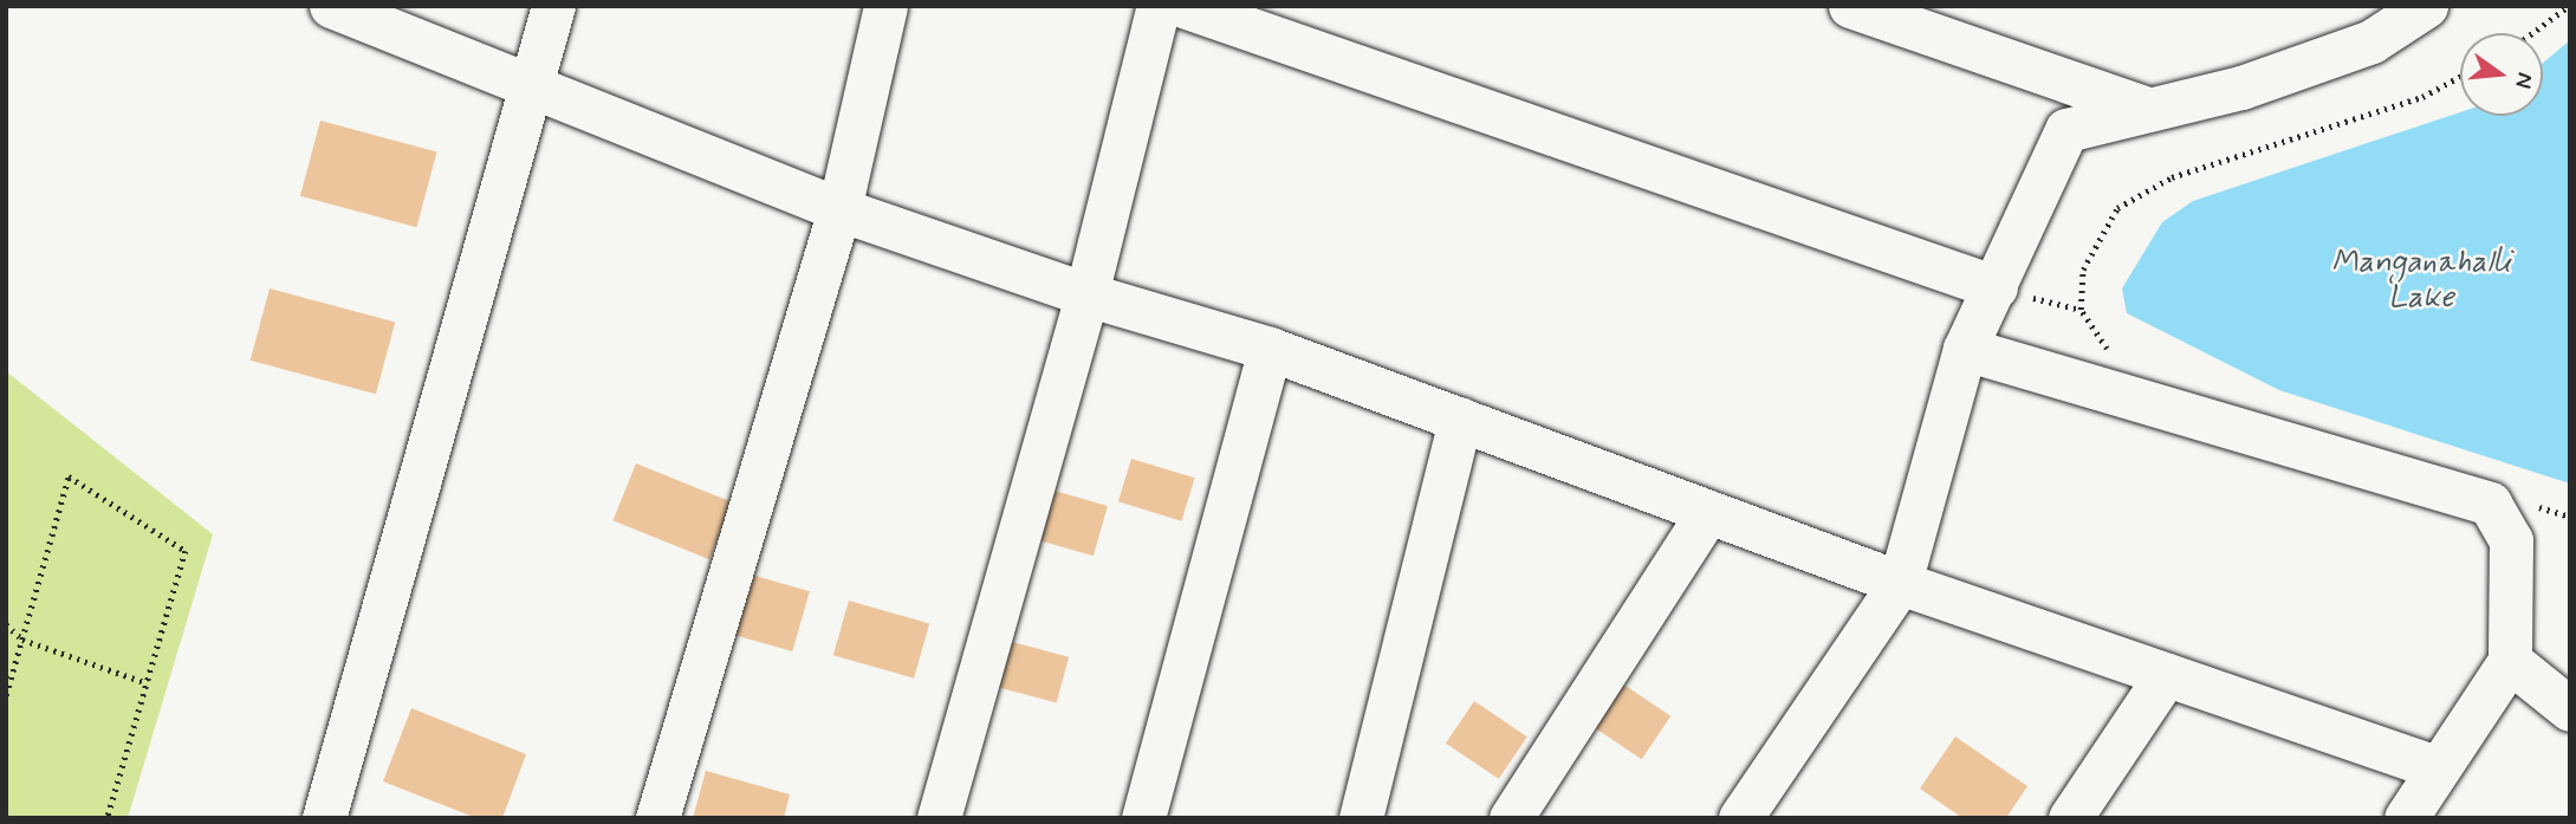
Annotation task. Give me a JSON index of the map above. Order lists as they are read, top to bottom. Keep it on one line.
{"water":["Manganahalli Lake"],"north":"right"}
